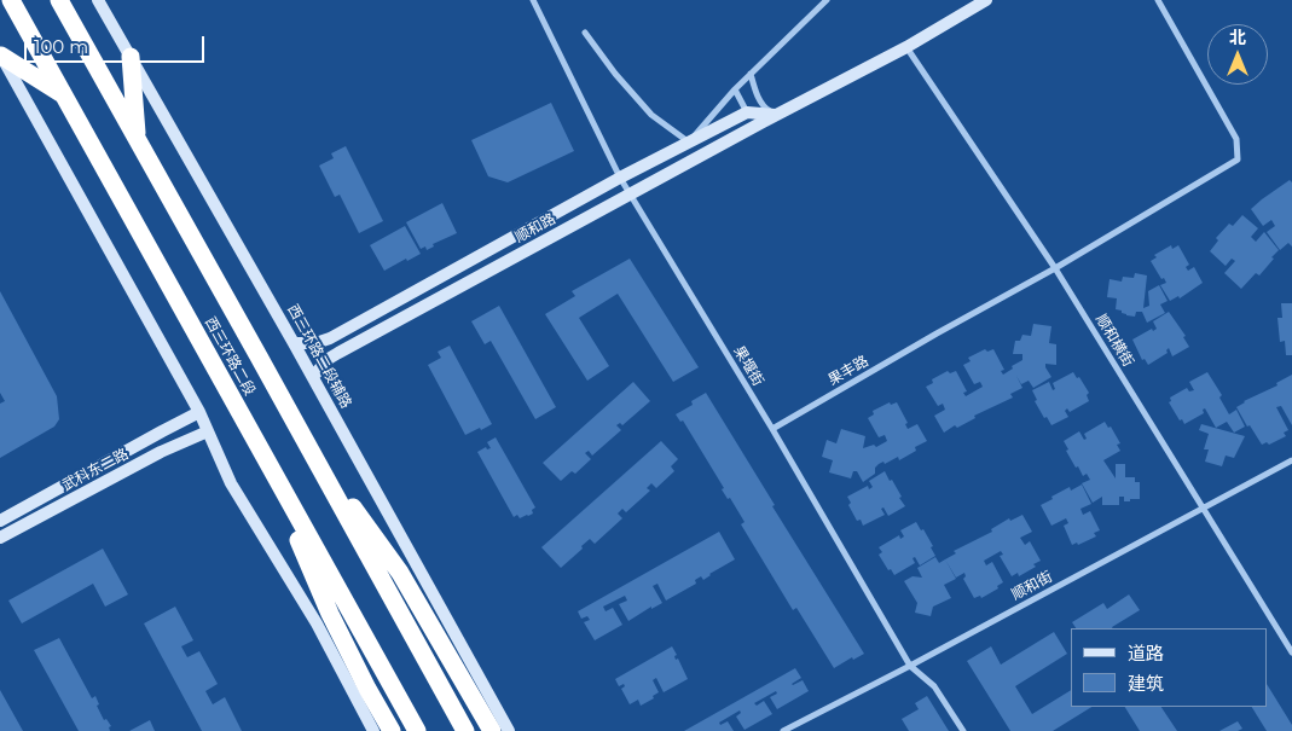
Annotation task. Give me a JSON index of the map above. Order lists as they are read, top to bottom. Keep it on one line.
{"streets":{"highway":["西三环路二段"],"street":["顺和路","顺和横街","西三环路二段辅路","果堰街","果丰路","武科东二路","顺和街"]},"crossings":[["顺和路","顺和横街"],["顺和路","西三环路二段辅路"],["顺和路","果堰街"],["顺和横街","果丰路"],["顺和横街","顺和街"],["果堰街","果丰路"],["果堰街","顺和街"]],"legend":["道路","建筑"],"scale_bar":"100 m","north":"top"}
